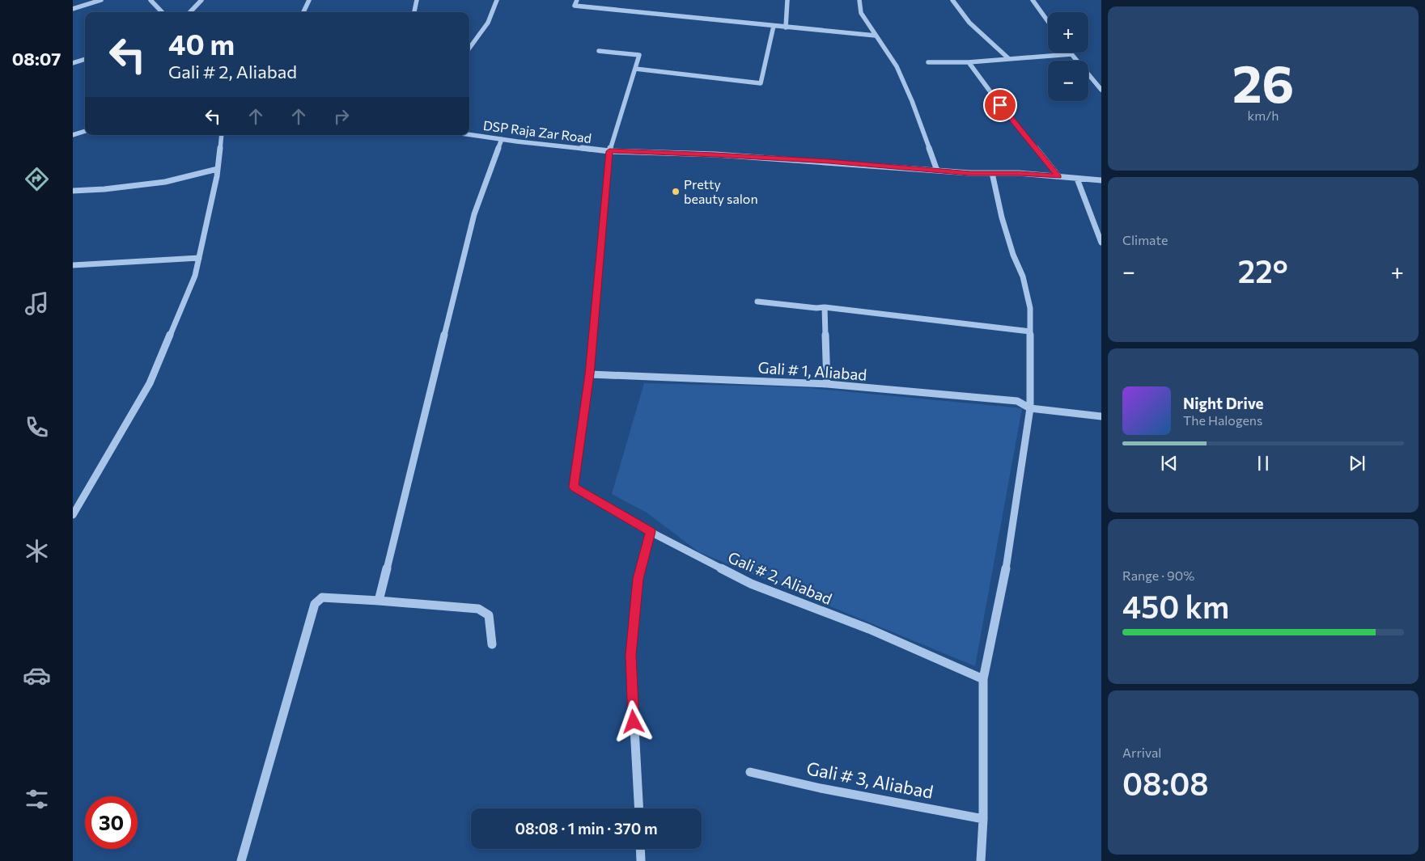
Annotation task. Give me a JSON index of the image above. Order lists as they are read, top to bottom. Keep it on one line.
{"streets":{"street":["DSP Raja Zar Road","Gali # 1, Aliabad","Gali # 2, Aliabad","Gali # 3, Aliabad"]},"crossings":[["Gali # 1, Aliabad","Gali # 2, Aliabad"]],"places":["Pretty beauty salon"],"page":{"tabs":"08:07","tile":[["26","km/h"],"Climate",["Range · 90%","450 km"],["Arrival","08:08"]],"map_buttons":["+","−"],"turn":["40 m","Gali # 2, Aliabad"],"heat":["−","22°","+"],"song":["Night Drive","The Halogens"],"limit":"30","trip":"08:08 · 1 min · 370 m"}}
